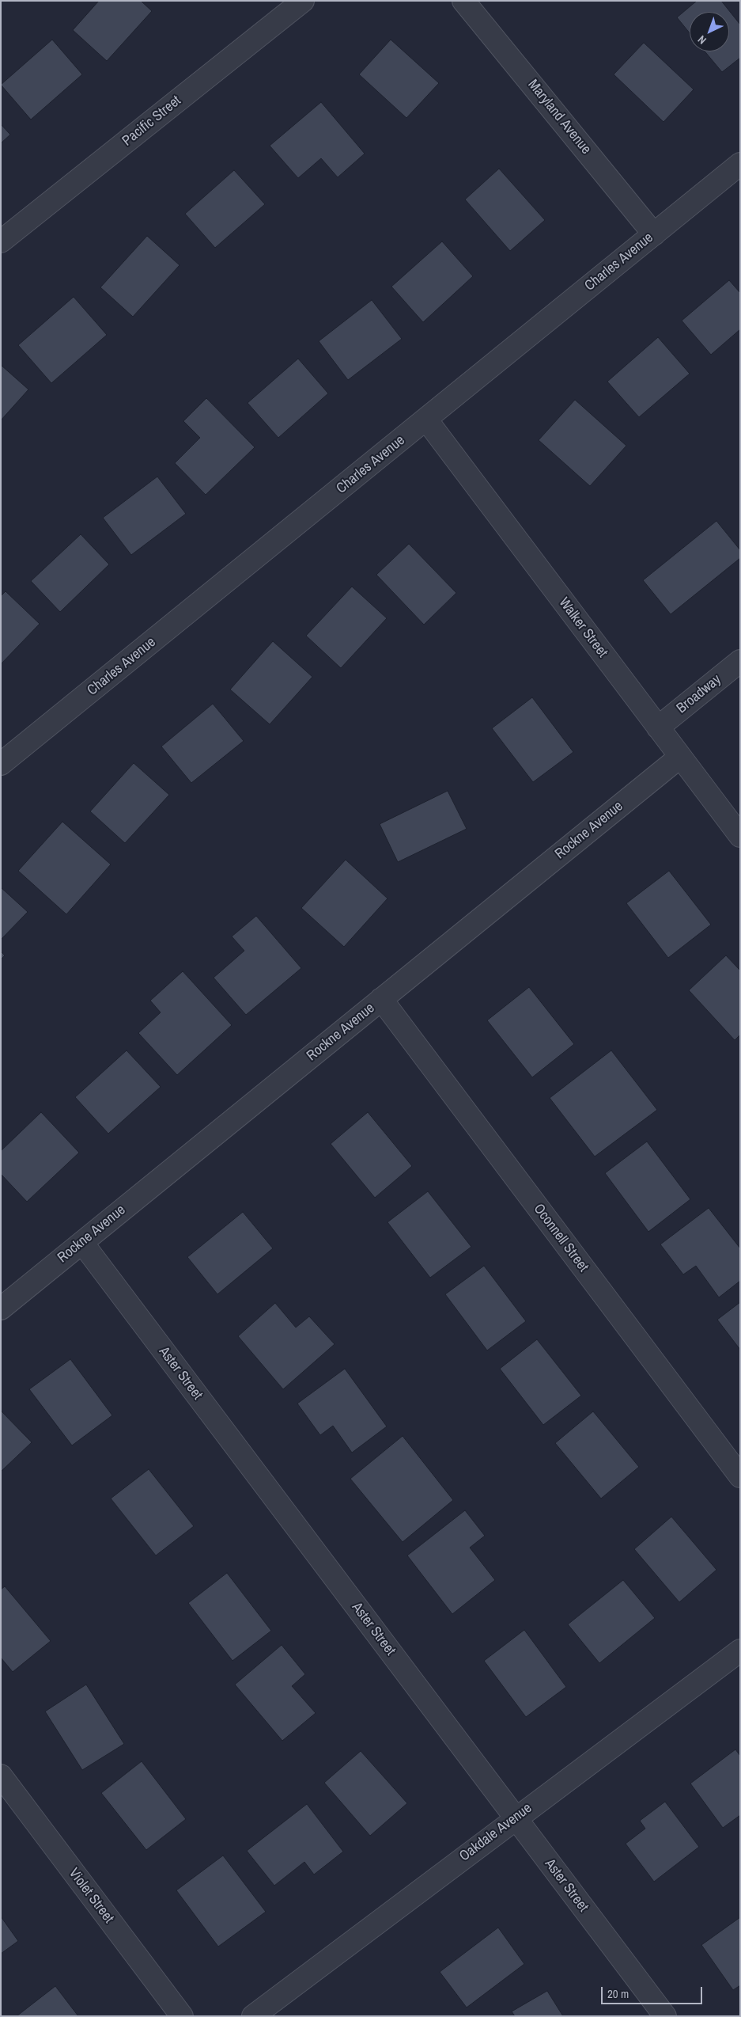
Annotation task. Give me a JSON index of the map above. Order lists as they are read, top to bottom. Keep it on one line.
{"streets":{"street":["Maryland Avenue","Pacific Street","Charles Avenue","Walker Street","Broadway","Rockne Avenue","Oconnell Street","Aster Street","Oakdale Avenue","Violet Street"]},"crossings":[["Maryland Avenue","Charles Avenue"],["Charles Avenue","Walker Street"],["Walker Street","Broadway"],["Walker Street","Rockne Avenue"],["Rockne Avenue","Oconnell Street"],["Rockne Avenue","Aster Street"],["Aster Street","Oakdale Avenue"]],"scale_bar":"20 m","north":"bottom left"}
